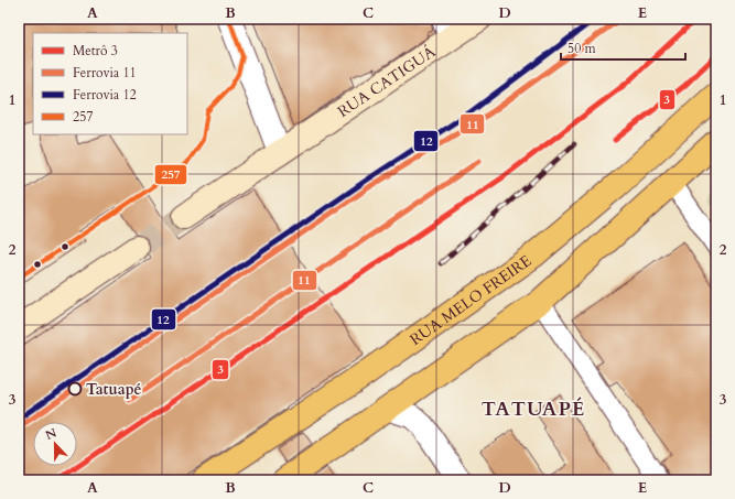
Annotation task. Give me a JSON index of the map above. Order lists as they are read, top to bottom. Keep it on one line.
{"streets":{"highway":["RUA MELO FREIRE"],"main road":["RUA CATIGUÁ"]},"districts":["TATUAPÉ"],"places":["Tatuapé"],"lines":["metro line 3","rail line 11","rail line 12","transit line 257"],"legend":["Metrô 3","Ferrovia 11","Ferrovia 12","257"],"scale_bar":"50 m","north":"top","grid":{"columns":["A","B","C","D","E"],"rows":["1","2","3"]}}
